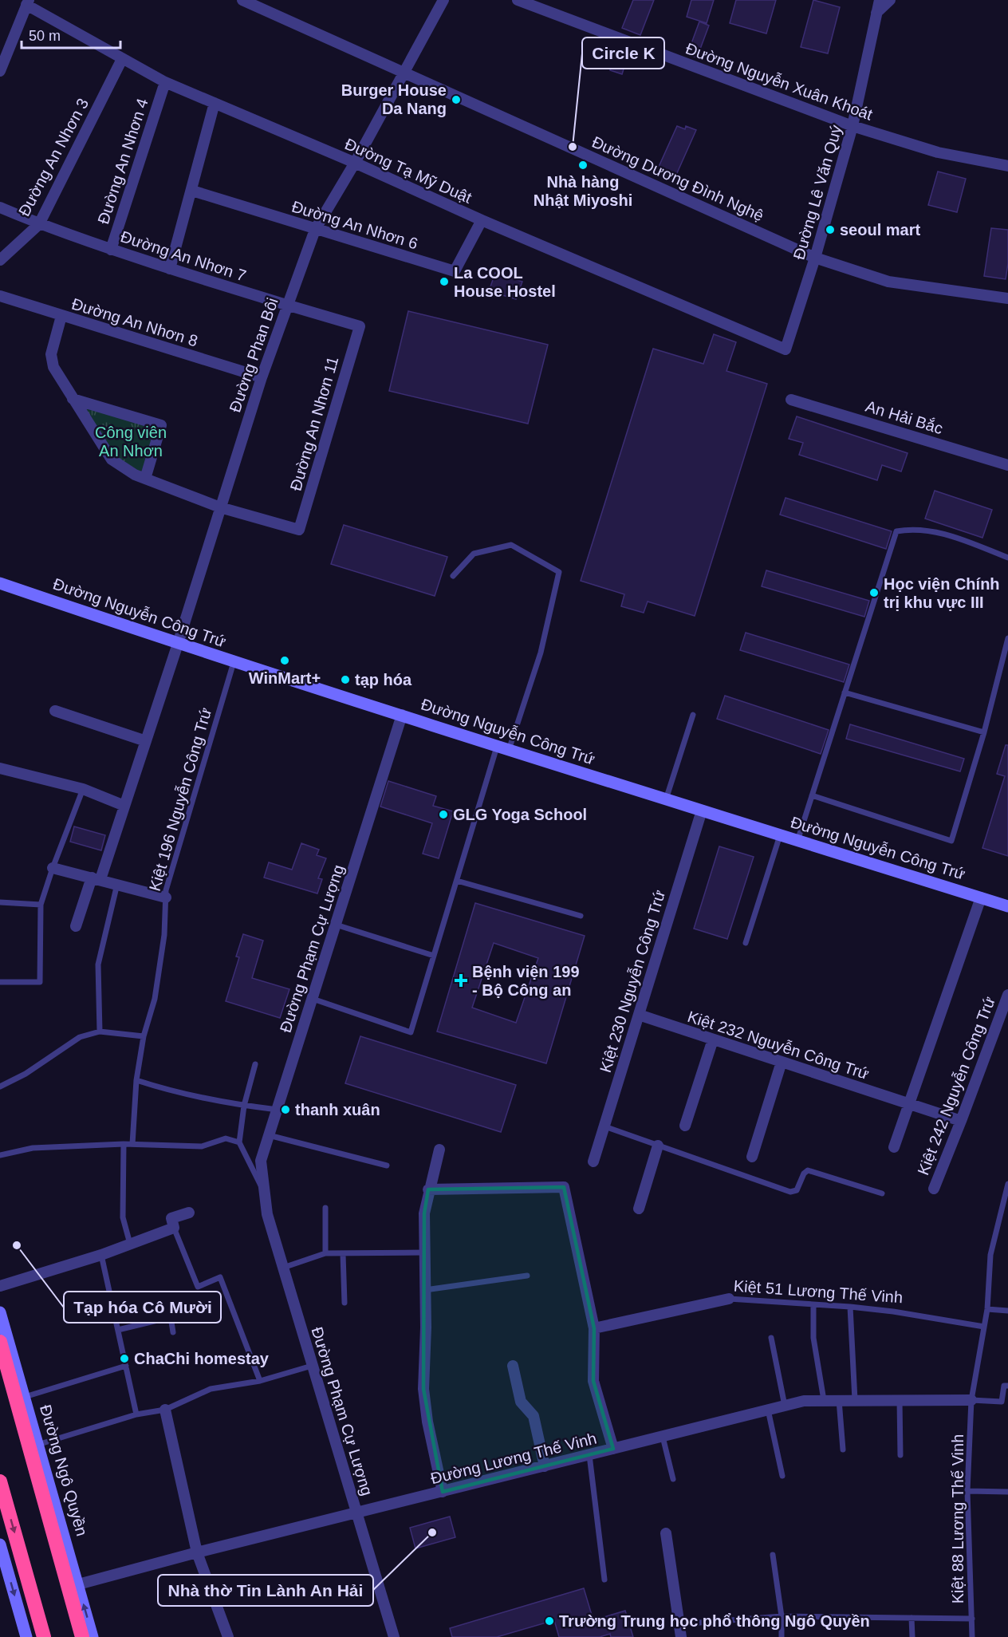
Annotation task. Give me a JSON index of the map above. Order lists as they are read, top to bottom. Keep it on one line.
{"streets":{"highway":["Đường Ngô Quyền"],"street":["Đường Nguyễn Xuân Khoát","Đường An Nhơn 3","Đường An Nhơn 4","Đường Tạ Mỹ Duật","Đường Dương Đình Nghệ","Đường Lê Văn Quý","Đường An Nhơn 6","Đường An Nhơn 7","Đường An Nhơn 8","Đường Phan Bôi","An Hải Bắc","Đường An Nhơn 11","Đường Nguyễn Công Trứ","Đường Phạm Cự Lượng","Kiệt 230 Nguyễn Công Trứ","Kiệt 232 Nguyễn Công Trứ","Kiệt 242 Nguyễn Công Trứ","Kiệt 51 Lương Thế Vinh","Đường Lương Thế Vinh"],"lane":["Kiệt 196 Nguyễn Công Trứ","Kiệt 88 Lương Thế Vinh"]},"crossings":[["Đường Nguyễn Xuân Khoát","Đường Lê Văn Quý"],["Đường An Nhơn 3","Đường Tạ Mỹ Duật"],["Đường An Nhơn 3","Đường An Nhơn 7"],["Đường An Nhơn 4","Đường Tạ Mỹ Duật"],["Đường An Nhơn 4","Đường An Nhơn 7"],["Đường Tạ Mỹ Duật","Đường Lê Văn Quý"],["Đường Tạ Mỹ Duật","Đường An Nhơn 6"],["Đường Tạ Mỹ Duật","Đường Phan Bôi"],["Đường Dương Đình Nghệ","Đường Lê Văn Quý"],["Đường Dương Đình Nghệ","Đường Phan Bôi"],["Đường An Nhơn 6","Đường Phan Bôi"],["Đường An Nhơn 7","Đường Phan Bôi"],["Đường An Nhơn 7","Đường An Nhơn 11"],["Đường An Nhơn 8","Đường Phan Bôi"],["Đường Phan Bôi","Đường An Nhơn 11"],["Đường Phan Bôi","Đường Nguyễn Công Trứ"],["Đường Nguyễn Công Trứ","Kiệt 196 Nguyễn Công Trứ"],["Đường Nguyễn Công Trứ","Đường Phạm Cự Lượng"],["Đường Nguyễn Công Trứ","Kiệt 230 Nguyễn Công Trứ"],["Đường Phạm Cự Lượng","Đường Lương Thế Vinh"],["Kiệt 230 Nguyễn Công Trứ","Kiệt 232 Nguyễn Công Trứ"],["Kiệt 232 Nguyễn Công Trứ","Kiệt 242 Nguyễn Công Trứ"],["Kiệt 51 Lương Thế Vinh","Kiệt 88 Lương Thế Vinh"],["Đường Lương Thế Vinh","Đường Ngô Quyền"],["Đường Lương Thế Vinh","Kiệt 88 Lương Thế Vinh"]],"parks":["Công viên An Nhơn"],"places":{"other":["Burger House Da Nang","Circle K","Nhà hàng Nhật Miyoshi","seoul mart","La COOL House Hostel","Học viện Chính trị khu vực III","WinMart+","tạp hóa","GLG Yoga School","thanh xuân","Tạp hóa Cô Mười","ChaChi homestay","Nhà thờ Tin Lành An Hải","Trường Trung học phổ thông Ngô Quyền"],"health":["Bệnh viện 199 - Bộ Công an"]},"scale_bar":"50 m"}
